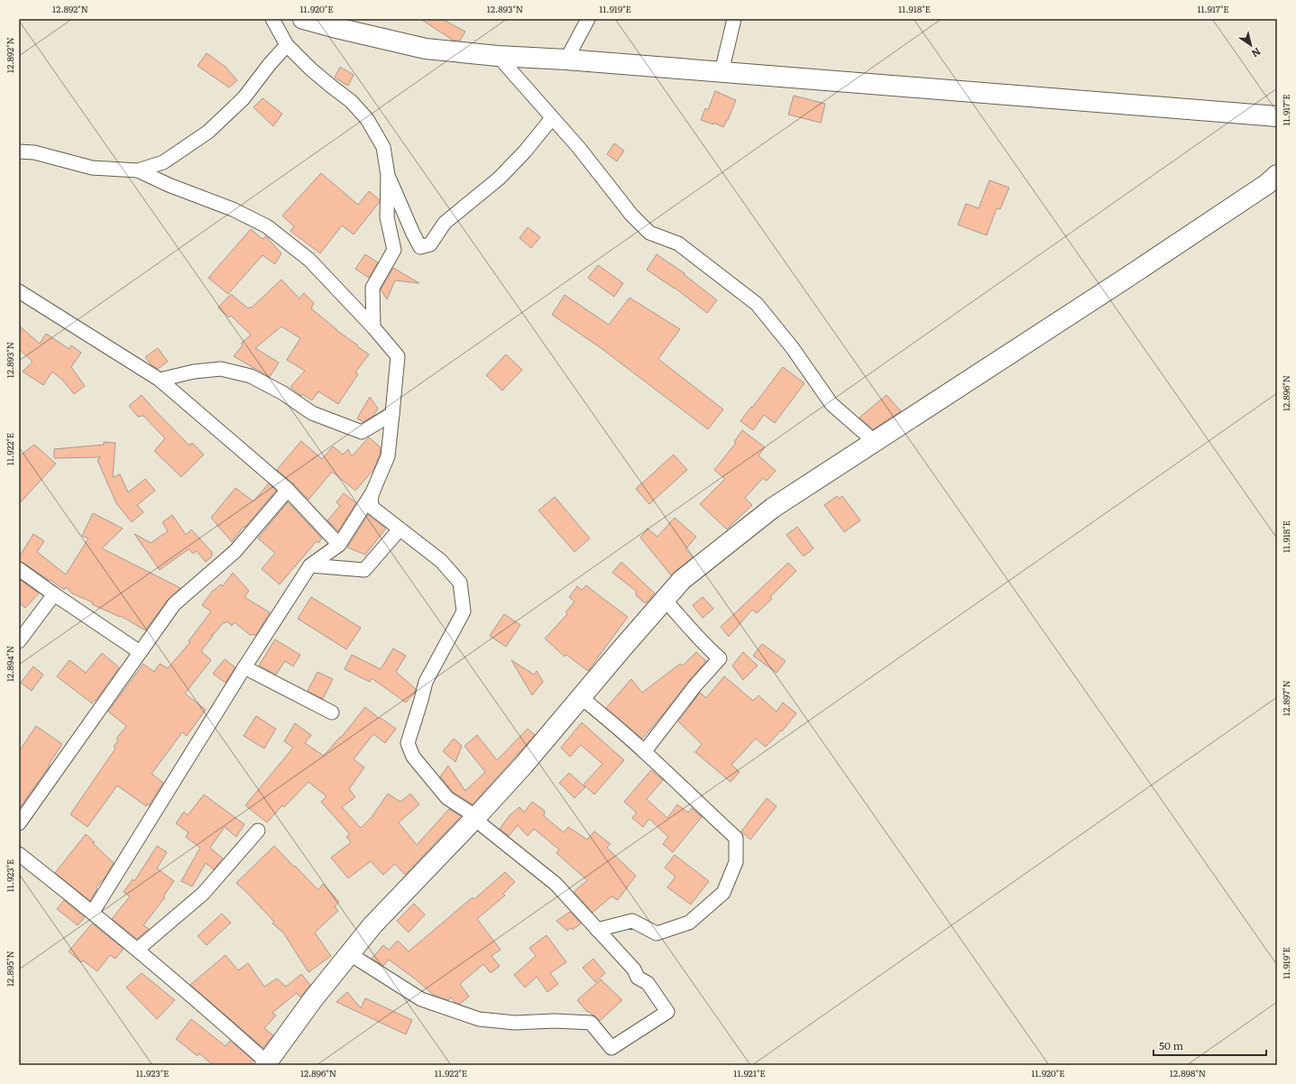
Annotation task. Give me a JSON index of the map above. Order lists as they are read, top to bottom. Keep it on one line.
{"scale_bar":"50 m","north":"bottom right","coordinates":["12.892°N","11.920°E","12.893°N","11.919°E","11.918°E","11.917°E","12.896°N","11.922°E","12.894°N","12.897°N","11.923°E","12.895°N","11.921°E","12.898°N"]}
